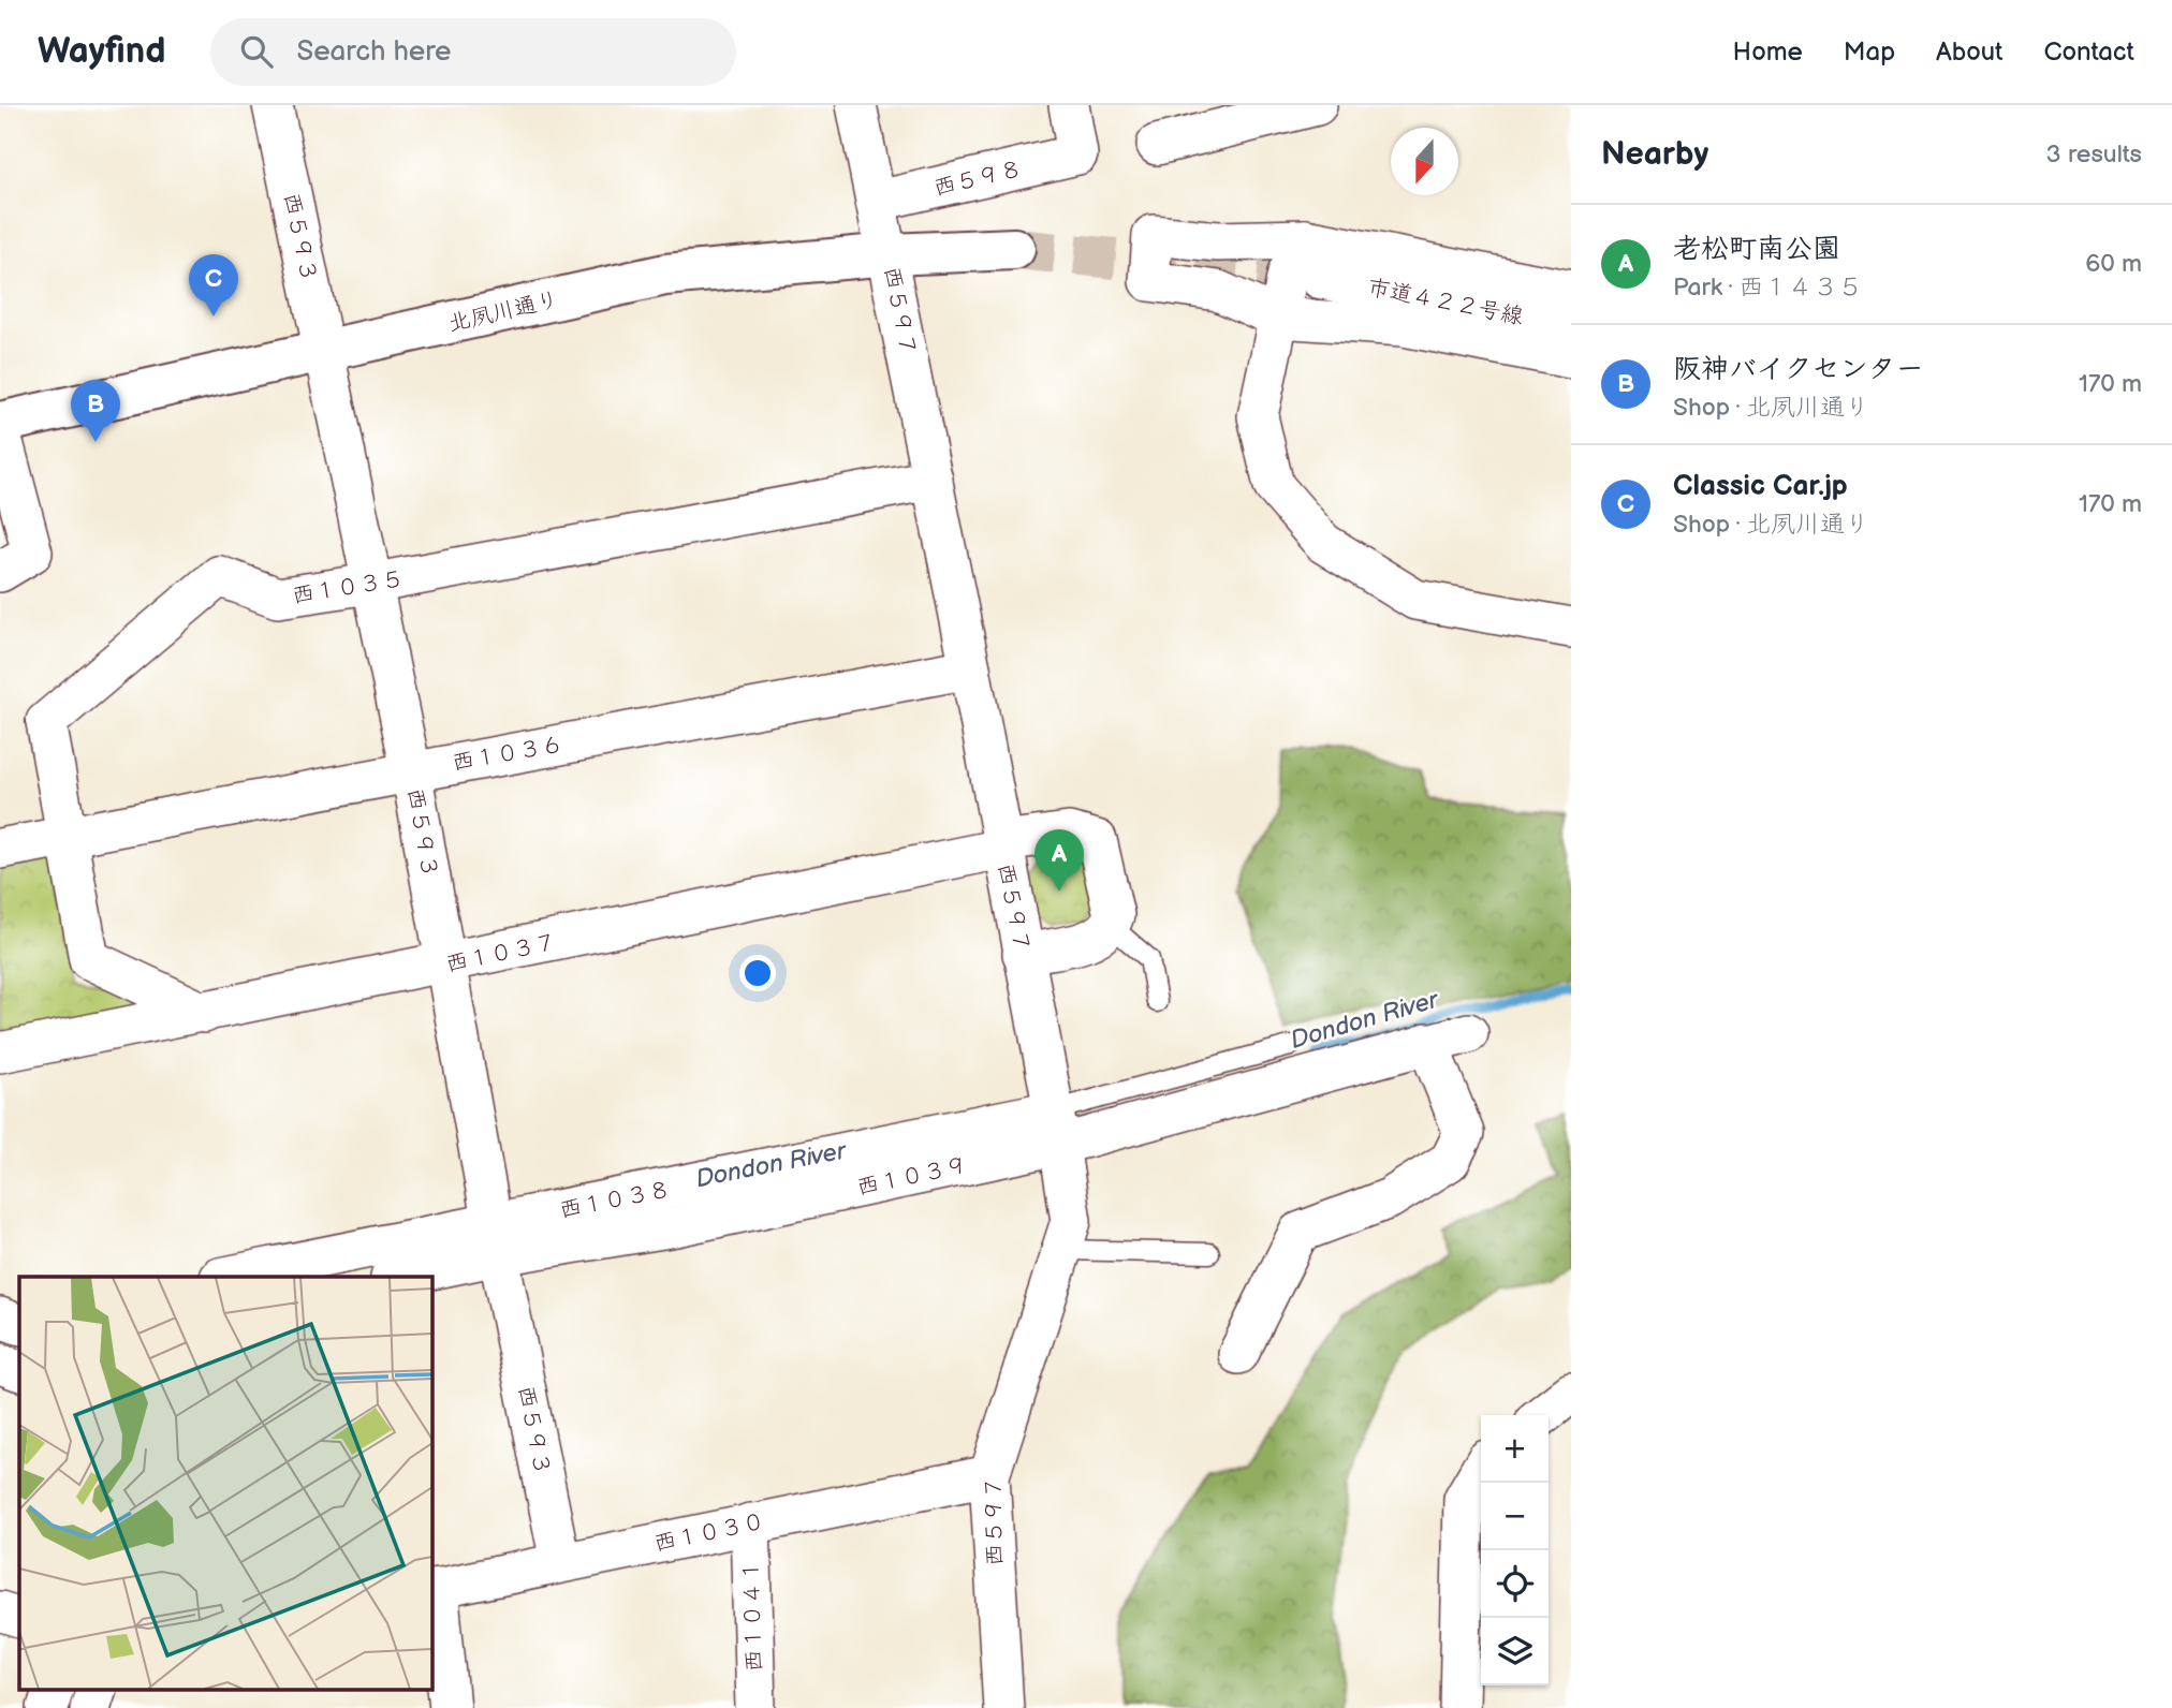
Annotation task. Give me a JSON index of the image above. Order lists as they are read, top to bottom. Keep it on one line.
{"streets":{"street":["西５９８","西５９３","市道４２２号線","北夙川通り","西５９７","西１０３５","西１０３６","西１０３７","西１０３９","西１０３０","西１０４１"]},"crossings":[["西５９８","西５９７"],["西５９３","北夙川通り"],["西５９３","西１０３５"],["西５９３","西１０３６"],["西５９３","西１０３７"],["西５９３","西１０３９"],["西５９３","西１０３０"],["北夙川通り","西５９７"],["西５９７","西１０３５"],["西５９７","西１０３６"],["西５９７","西１０３７"],["西５９７","西１０３９"],["西５９７","西１０３０"],["西１０３５","西１０３６"],["西１０３５","西１０３７"],["西１０３０","西１０４１"]],"water":["Dondon River"],"north":"bottom","page":{"header":"Wayfind","search":"Search here","nav":["Home","Map","About","Contact"],"heading":["Nearby","3 results"],"list":[{"mark":"A","name":"老松町南公園","note":"Park · 西１４３５","value":"60 m"},{"mark":"B","name":"阪神バイクセンター","note":"Shop · 北夙川通り","value":"170 m"},{"mark":"C","name":"Classic Car.jp","note":"Shop · 北夙川通り","value":"170 m"}],"pins":["C","B","A"],"map_buttons":["+","−"]}}
